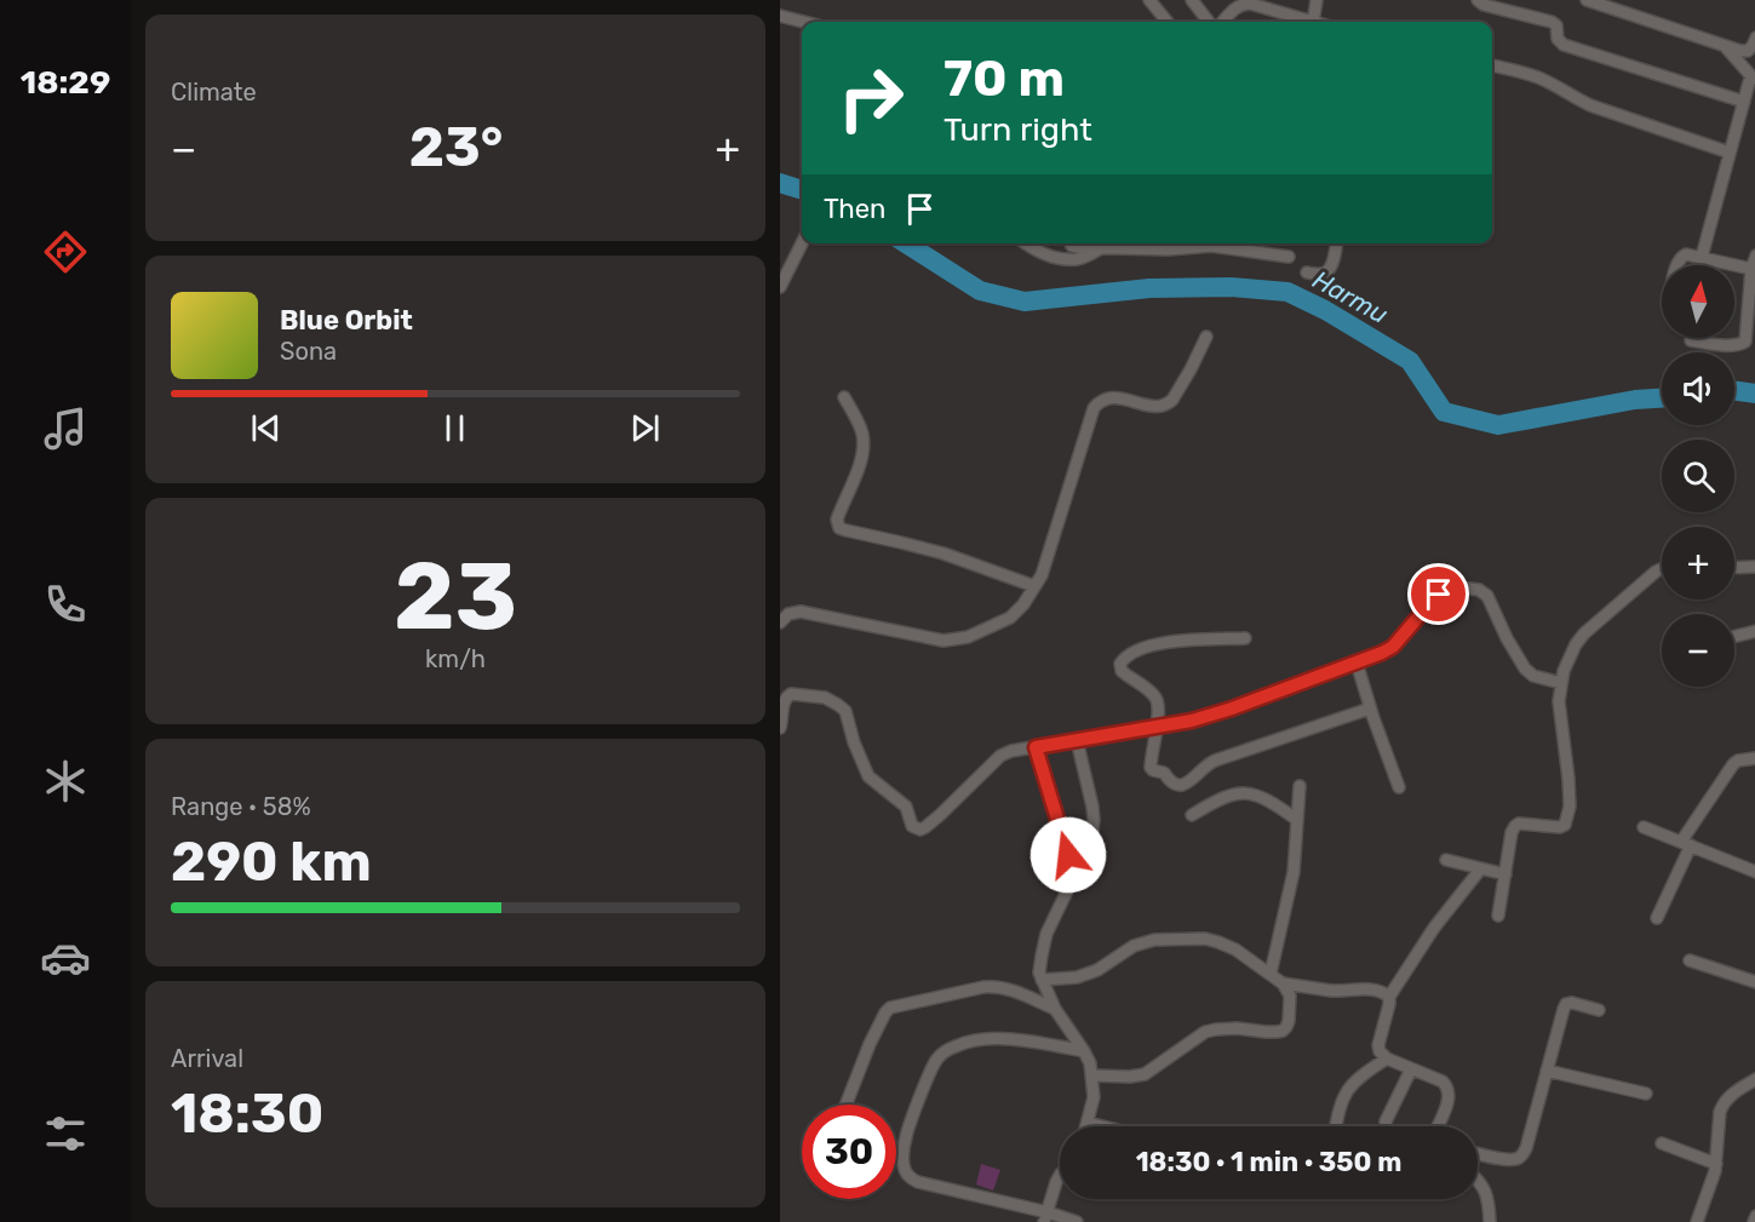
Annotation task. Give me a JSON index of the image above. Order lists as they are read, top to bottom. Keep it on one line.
{"water":["Harmu"],"north":"top","page":{"tabs":"18:29","tile":["Climate",["23","km/h"],["Range · 58%","290 km"],["Arrival","18:30"]],"turn":["70 m","Turn right"],"heat":["−","23°","+"],"then":"Then","map_buttons":["+","−"],"song":["Blue Orbit","Sona"],"limit":"30","trip":"18:30 · 1 min · 350 m"}}
